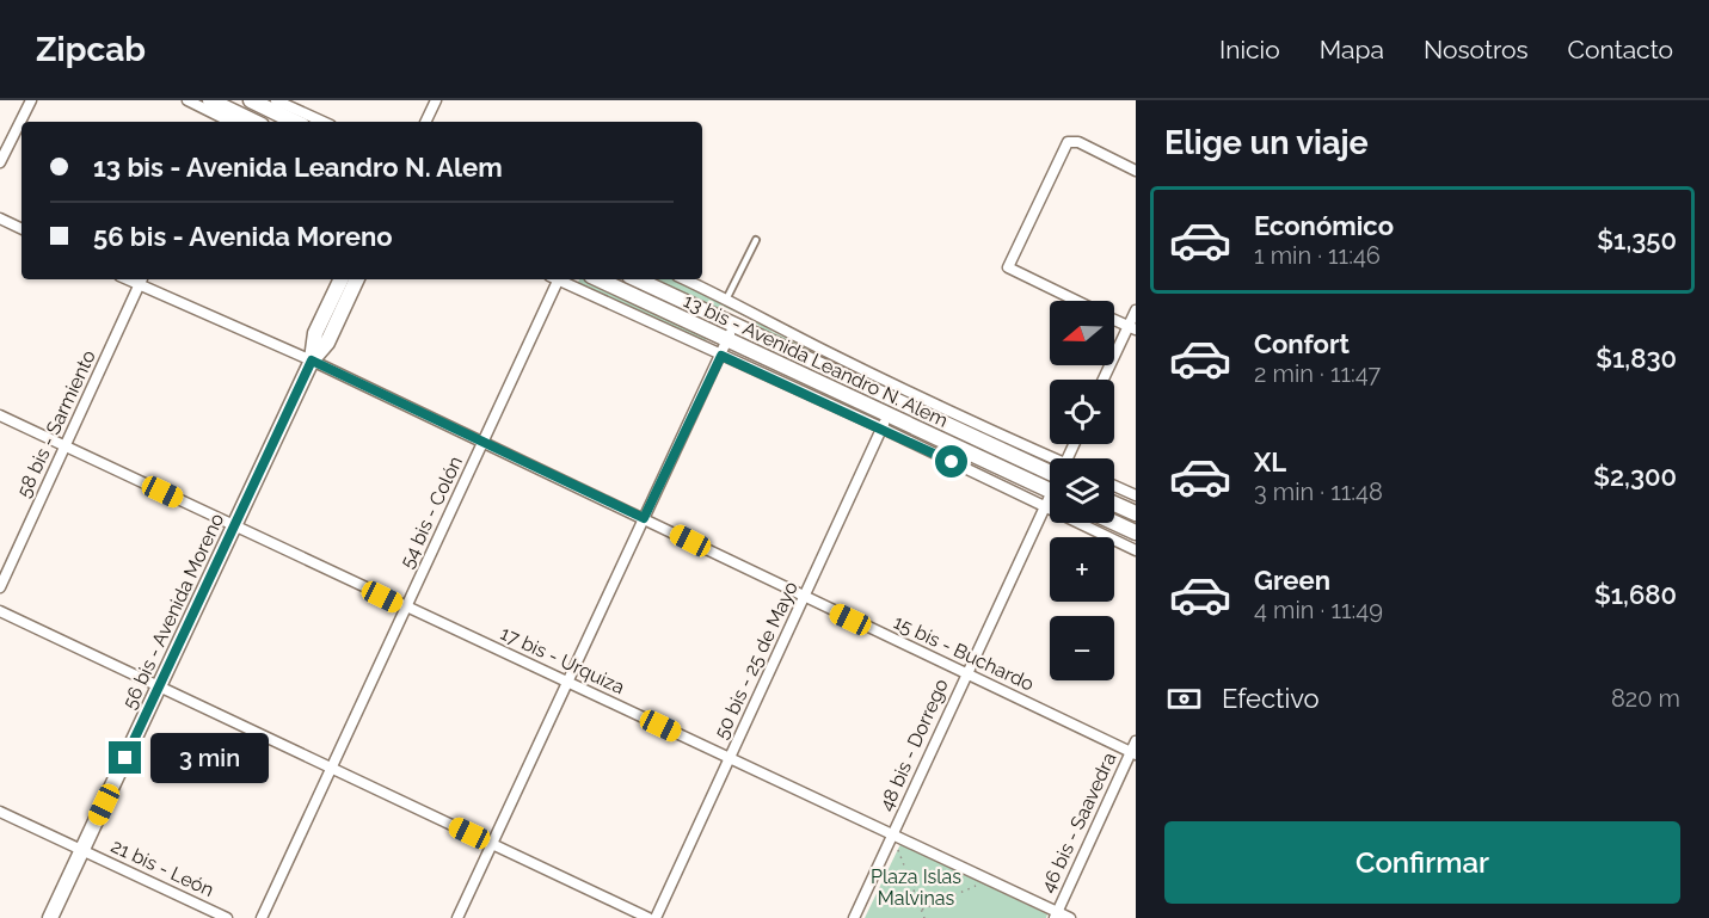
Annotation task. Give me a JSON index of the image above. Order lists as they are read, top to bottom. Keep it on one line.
{"streets":{"main road":["13 bis - Avenida Leandro N. Alem","56 bis - Avenida Moreno"],"street":["58 bis - Sarmiento","54 bis - Colón","15 bis - Buchardo","17 bis - Urquiza","50 bis - 25 de Mayo","48 bis - Dorrego","46 bis - Saavedra","21 bis - León"]},"crossings":[["13 bis - Avenida Leandro N. Alem","50 bis - 25 de Mayo"],["13 bis - Avenida Leandro N. Alem","48 bis - Dorrego"],["58 bis - Sarmiento","15 bis - Buchardo"],["58 bis - Sarmiento","17 bis - Urquiza"],["54 bis - Colón","15 bis - Buchardo"],["54 bis - Colón","17 bis - Urquiza"],["56 bis - Avenida Moreno","15 bis - Buchardo"],["56 bis - Avenida Moreno","17 bis - Urquiza"],["56 bis - Avenida Moreno","21 bis - León"],["15 bis - Buchardo","50 bis - 25 de Mayo"],["15 bis - Buchardo","48 bis - Dorrego"],["15 bis - Buchardo","46 bis - Saavedra"],["17 bis - Urquiza","50 bis - 25 de Mayo"],["17 bis - Urquiza","48 bis - Dorrego"],["17 bis - Urquiza","46 bis - Saavedra"]],"parks":["Plaza Islas Malvinas"],"north":"left","page":{"header":"Zipcab","nav":["Inicio","Mapa","Nosotros","Contacto"],"heading":"Elige un viaje","banner":["13 bis - Avenida Leandro N. Alem","56 bis - Avenida Moreno"],"list":[{"name":"Económico","note":"1 min · 11:46","value":"$1,350"},{"name":"Confort","note":"2 min · 11:47","value":"$1,830"},{"name":"XL","note":"3 min · 11:48","value":"$2,300"},{"name":"Green","note":"4 min · 11:49","value":"$1,680"}],"map_buttons":["+","−"],"pay":["Efectivo","820 m"],"bubble":"3 min","buttons":"Confirmar"}}
